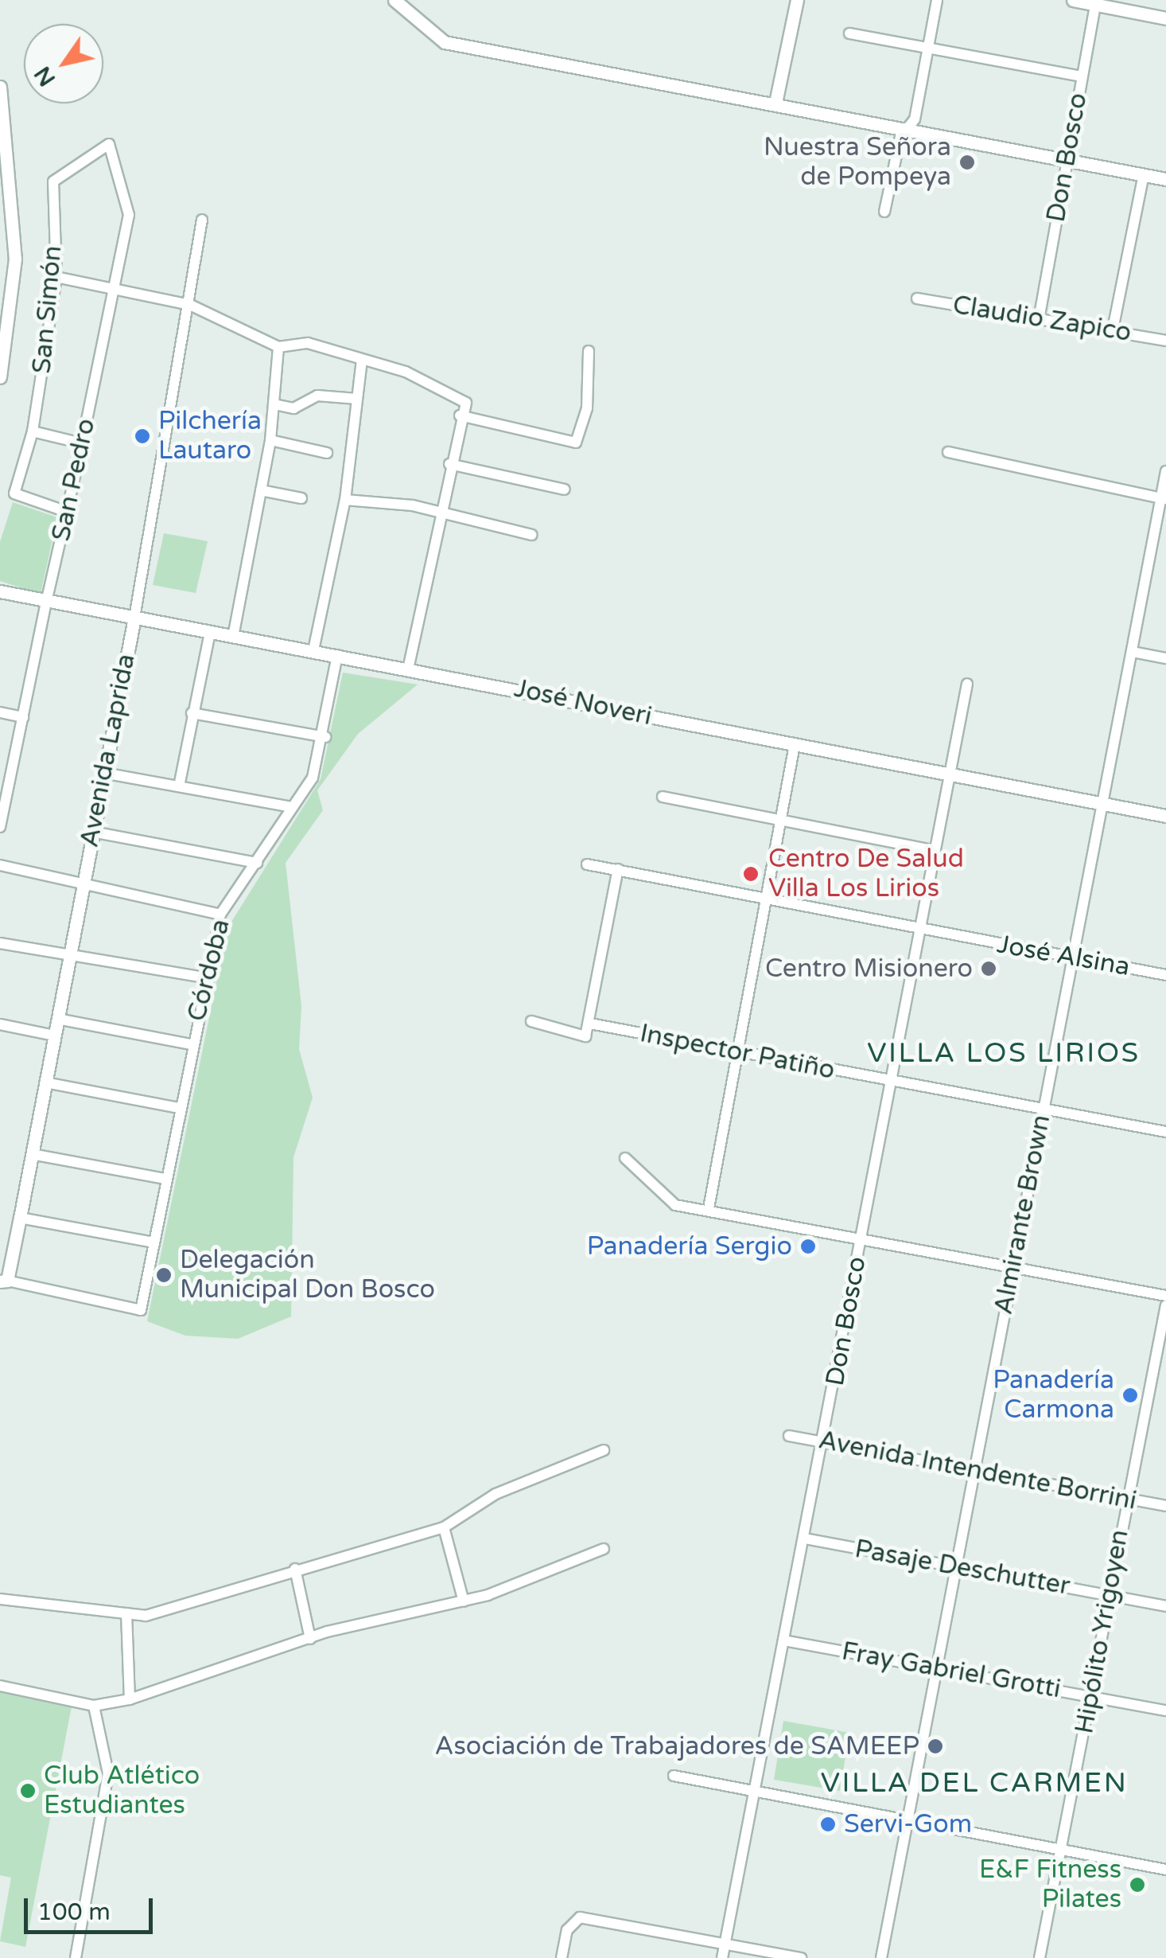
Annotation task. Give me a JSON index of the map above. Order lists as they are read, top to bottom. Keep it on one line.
{"streets":{"street":["Don Bosco","San Simón","Claudio Zapico","San Pedro","José Noveri","Avenida Laprida","José Alsina","Córdoba","Inspector Patiño","Almirante Brown","Avenida Intendente Borrini","Pasaje Deschutter","Hipólito Yrigoyen","Fray Gabriel Grotti"]},"crossings":[["Don Bosco","Claudio Zapico"],["Don Bosco","José Noveri"],["Don Bosco","José Alsina"],["Don Bosco","Inspector Patiño"],["Don Bosco","Avenida Intendente Borrini"],["Don Bosco","Pasaje Deschutter"],["Don Bosco","Fray Gabriel Grotti"],["San Simón","San Pedro"],["San Pedro","José Noveri"],["José Noveri","Avenida Laprida"],["José Noveri","Córdoba"],["José Noveri","Almirante Brown"],["Avenida Laprida","Córdoba"],["José Alsina","Almirante Brown"],["Inspector Patiño","Almirante Brown"],["Almirante Brown","Avenida Intendente Borrini"],["Almirante Brown","Pasaje Deschutter"],["Almirante Brown","Fray Gabriel Grotti"],["Avenida Intendente Borrini","Hipólito Yrigoyen"],["Pasaje Deschutter","Hipólito Yrigoyen"],["Hipólito Yrigoyen","Fray Gabriel Grotti"]],"districts":["VILLA LOS LIRIOS","VILLA DEL CARMEN"],"places":["Nuestra Señora de Pompeya","Pilchería Lautaro","Centro De Salud Villa Los Lirios","Centro Misionero","Panadería Sergio","Delegación Municipal Don Bosco","Panadería Carmona","Asociación de Trabajadores de SAMEEP","Club Atlético Estudiantes","Servi-Gom","E&F Fitness Pilates"],"scale_bar":"100 m","north":"bottom left"}
